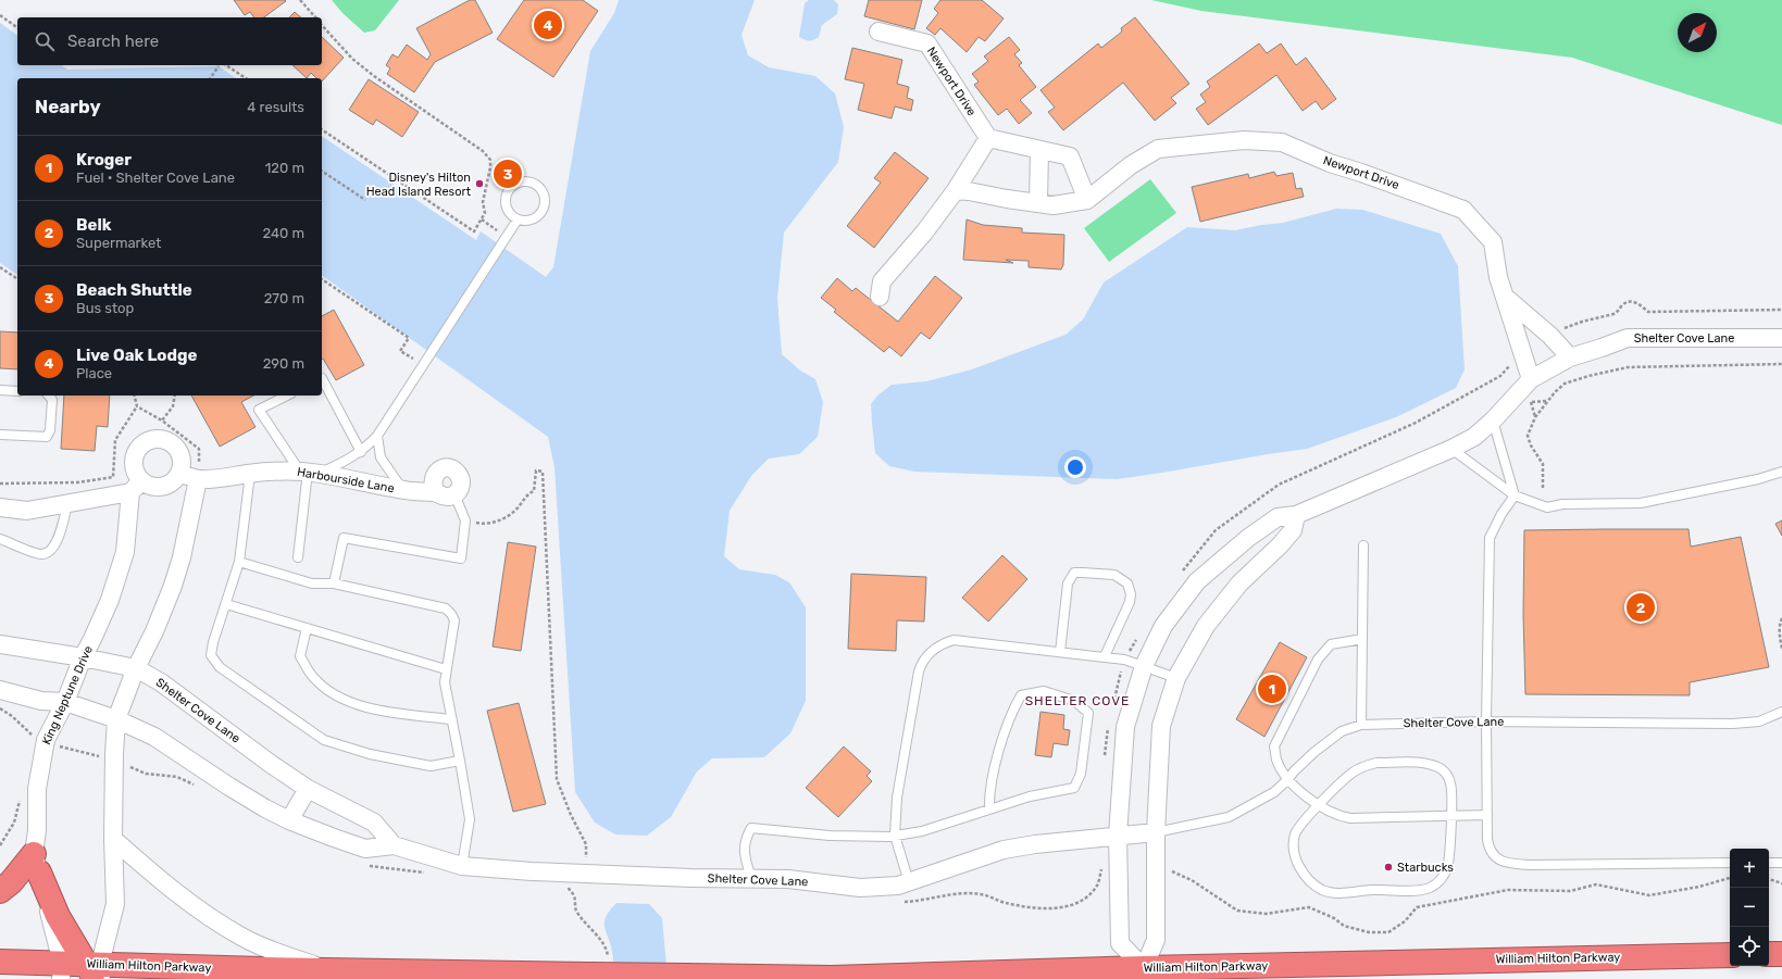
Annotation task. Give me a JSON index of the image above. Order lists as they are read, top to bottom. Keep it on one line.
{"streets":{"highway":["William Hilton Parkway"],"street":["Newport Drive","Shelter Cove Lane","Harbourside Lane","King Neptune Drive"]},"crossings":[["Newport Drive","Shelter Cove Lane"],["Shelter Cove Lane","King Neptune Drive"],["Shelter Cove Lane","William Hilton Parkway"],["Harbourside Lane","King Neptune Drive"]],"districts":["SHELTER COVE"],"places":["Disney's Hilton Head Island Resort","Starbucks"],"north":"top right","page":{"pins":["4","3","2","1"],"search":"Search here","heading":["Nearby","4 results"],"list":[{"mark":"1","name":"Kroger","note":"Fuel · Shelter Cove Lane","value":"120 m"},{"mark":"2","name":"Belk","note":"Supermarket","value":"240 m"},{"mark":"3","name":"Beach Shuttle","note":"Bus stop","value":"270 m"},{"mark":"4","name":"Live Oak Lodge","note":"Place","value":"290 m"}],"map_buttons":["+","−"]}}
